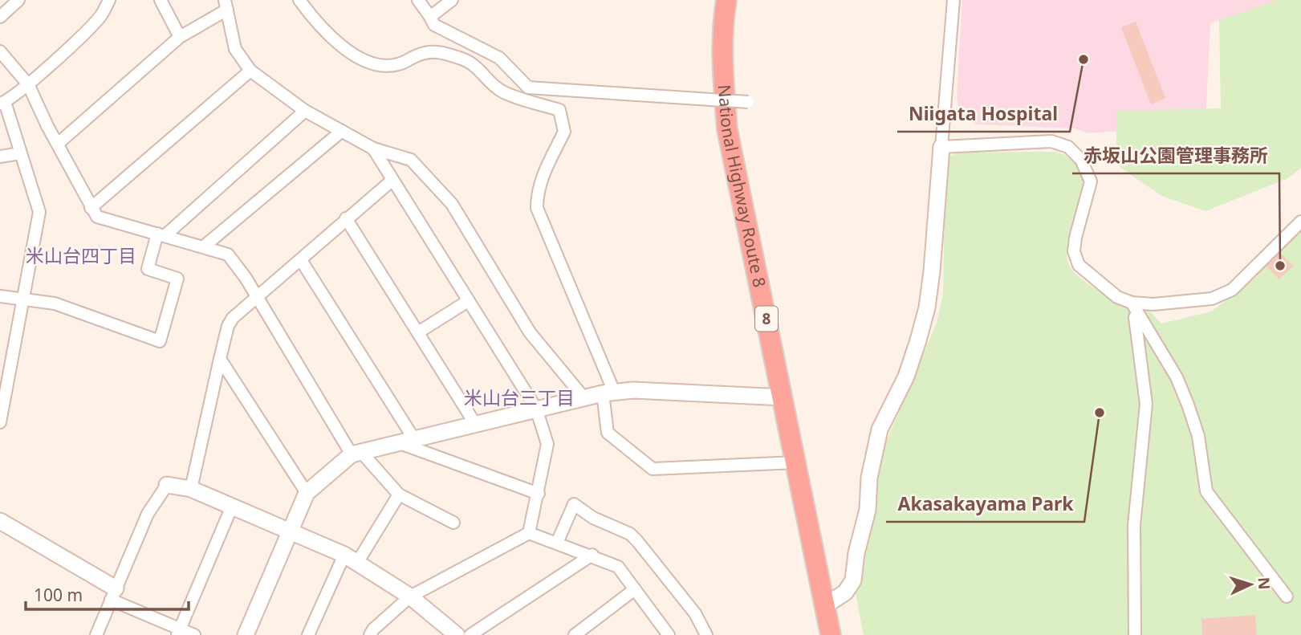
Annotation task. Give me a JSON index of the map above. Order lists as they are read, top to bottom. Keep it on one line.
{"streets":{"highway":["National Highway Route 8","8"]},"districts":["米山台四丁目","米山台三丁目"],"places":["Niigata Hospital","赤坂山公園管理事務所","Akasakayama Park"],"scale_bar":"100 m","north":"right"}
